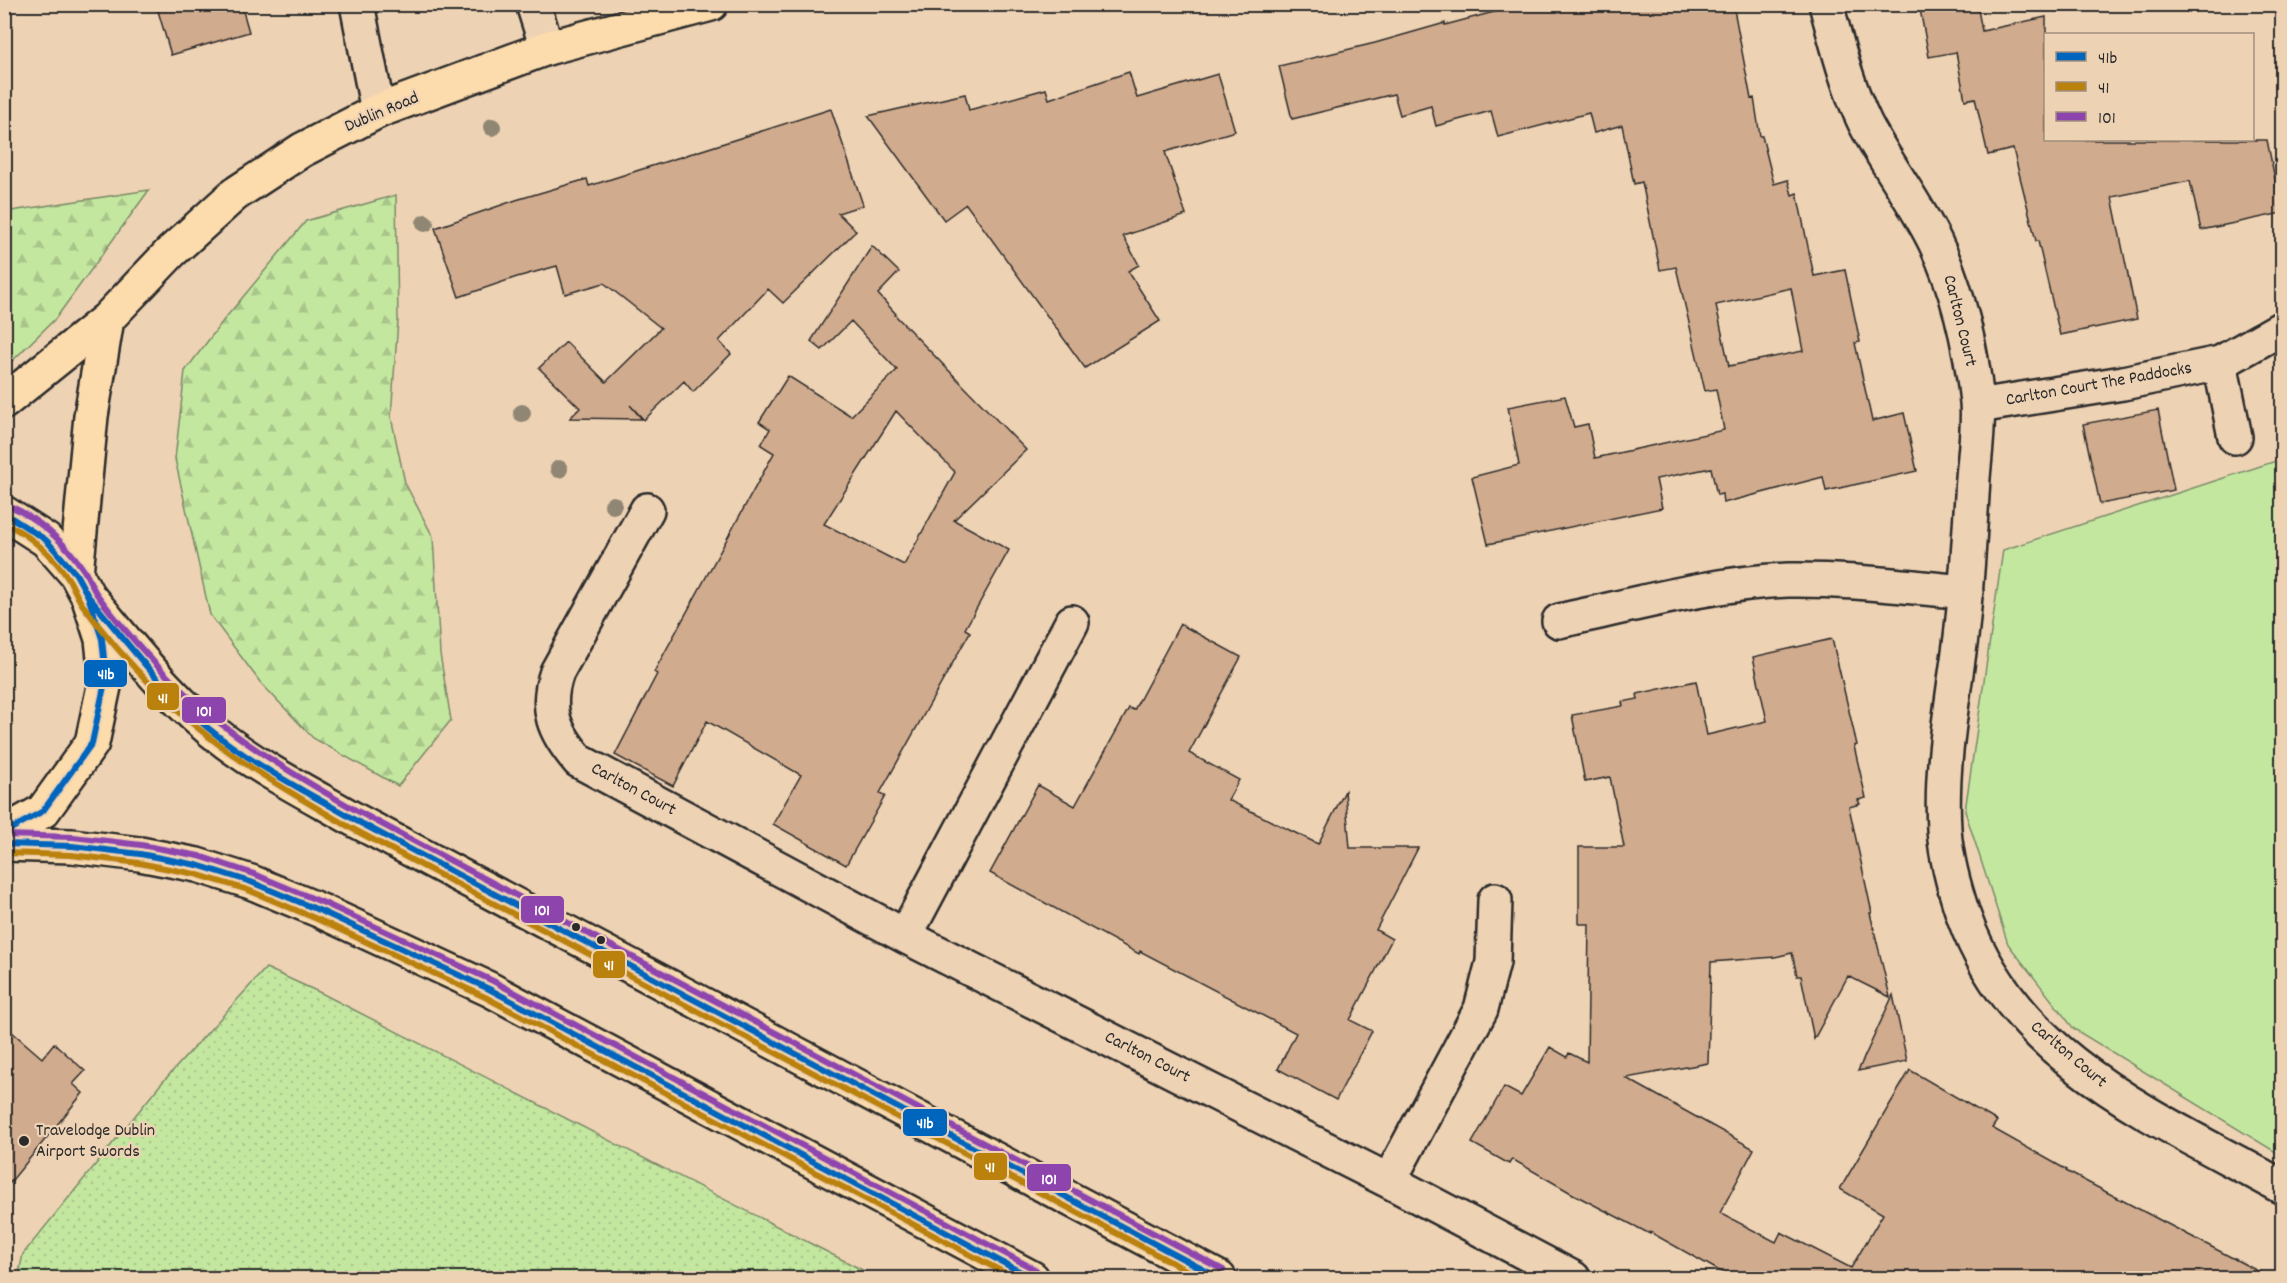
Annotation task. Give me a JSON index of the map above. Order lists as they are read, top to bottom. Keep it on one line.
{"streets":{"main road":["Dublin Road"],"street":["Carlton Court","Carlton Court The Paddocks"]},"crossings":[["Carlton Court","Carlton Court The Paddocks"]],"places":["Travelodge Dublin Airport Swords"],"lines":["transit line 101","transit line 41b","transit line 41"],"legend":["41b","41","101"]}
